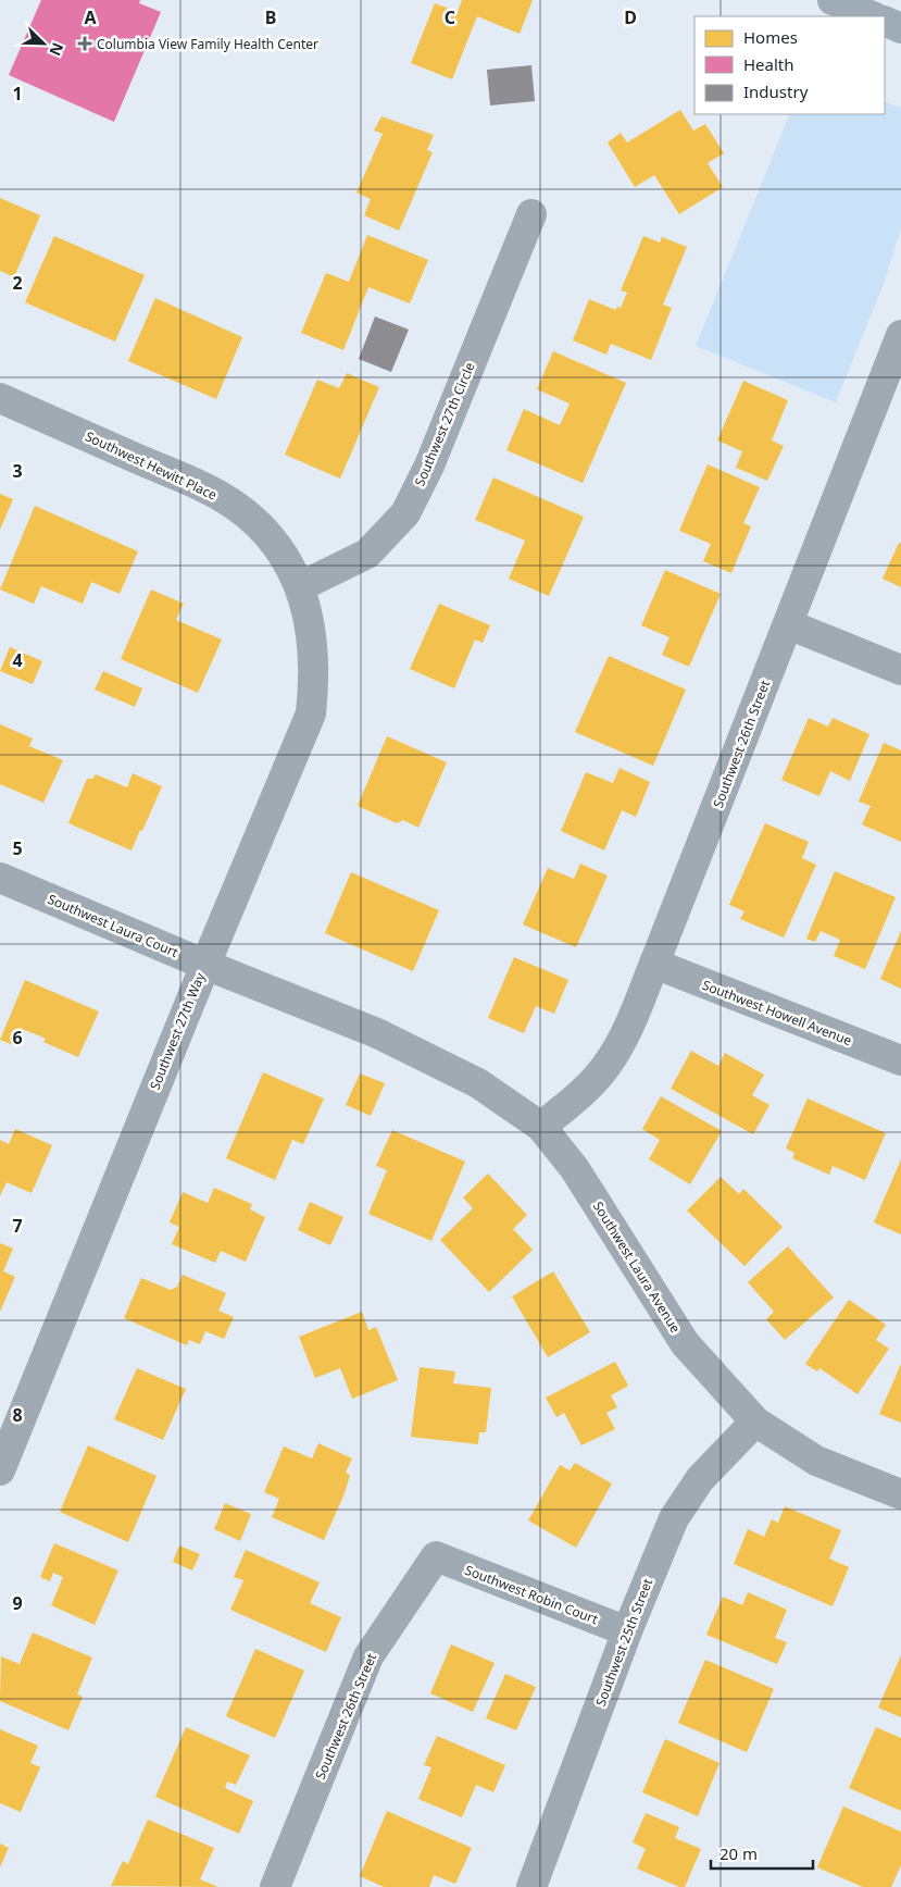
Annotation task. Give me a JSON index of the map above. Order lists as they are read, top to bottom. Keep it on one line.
{"streets":{"street":["Southwest 27th Circle","Southwest Hewitt Place","Southwest 26th Street","Southwest Laura Court","Southwest Howell Avenue","Southwest 27th Way","Southwest Laura Avenue","Southwest Robin Court","Southwest 25th Street"]},"crossings":[["Southwest 27th Circle","Southwest Hewitt Place"],["Southwest 27th Circle","Southwest 27th Way"],["Southwest Hewitt Place","Southwest 27th Way"],["Southwest 26th Street","Southwest Howell Avenue"],["Southwest 26th Street","Southwest Laura Avenue"],["Southwest 26th Street","Southwest Robin Court"],["Southwest Laura Court","Southwest 27th Way"],["Southwest Laura Court","Southwest Laura Avenue"],["Southwest Laura Avenue","Southwest 25th Street"],["Southwest Robin Court","Southwest 25th Street"]],"places":{"health":["Columbia View Family Health Center"]},"legend":["Homes","Health","Industry"],"scale_bar":"20 m","north":"bottom right","grid":{"columns":["A","B","C","D"],"rows":["1","2","3","4","5","6","7","8","9"]}}
